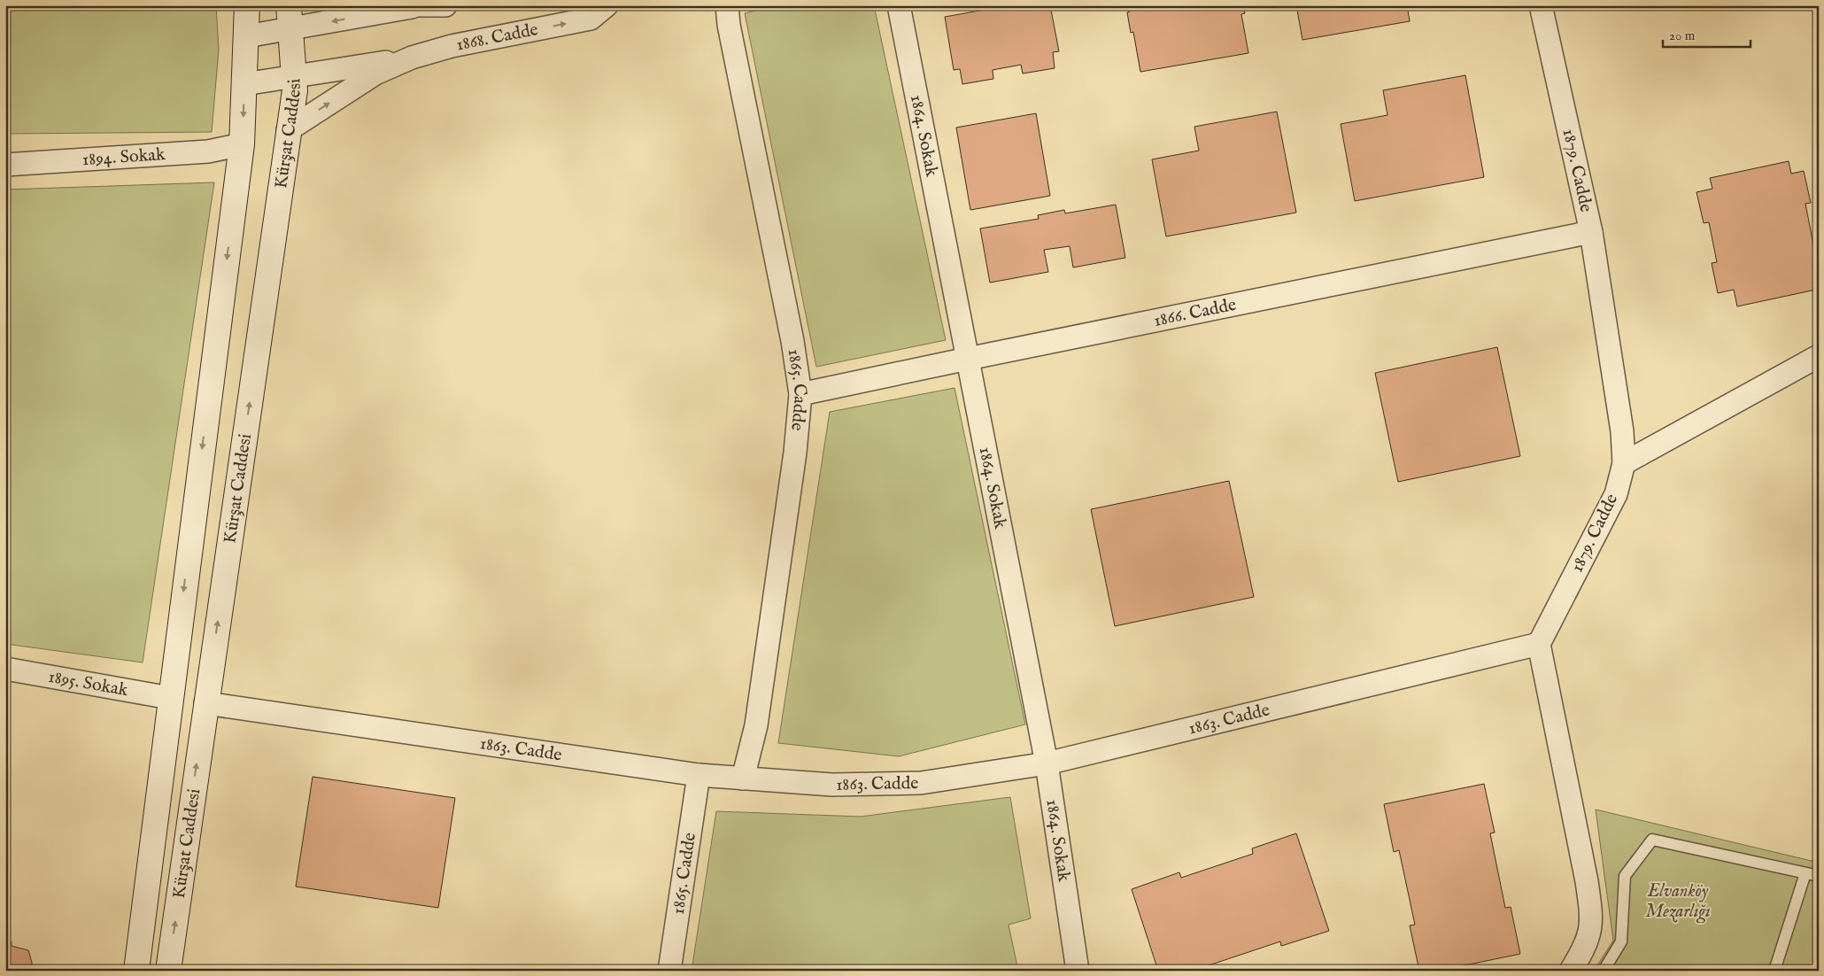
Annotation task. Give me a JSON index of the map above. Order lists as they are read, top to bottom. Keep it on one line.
{"streets":{"street":["1868. Cadde","Kürşat Caddesi","1864. Sokak","1894. Sokak","1879. Cadde","1866. Cadde","1865. Cadde","1895. Sokak","1863. Cadde"]},"crossings":[["1868. Cadde","Kürşat Caddesi"],["Kürşat Caddesi","1894. Sokak"],["Kürşat Caddesi","1895. Sokak"],["Kürşat Caddesi","1863. Cadde"],["1864. Sokak","1866. Cadde"],["1864. Sokak","1863. Cadde"],["1879. Cadde","1866. Cadde"],["1879. Cadde","1863. Cadde"],["1866. Cadde","1865. Cadde"],["1865. Cadde","1863. Cadde"]],"parks":["Elvanköy Mezarlığı"],"scale_bar":"20 m"}
